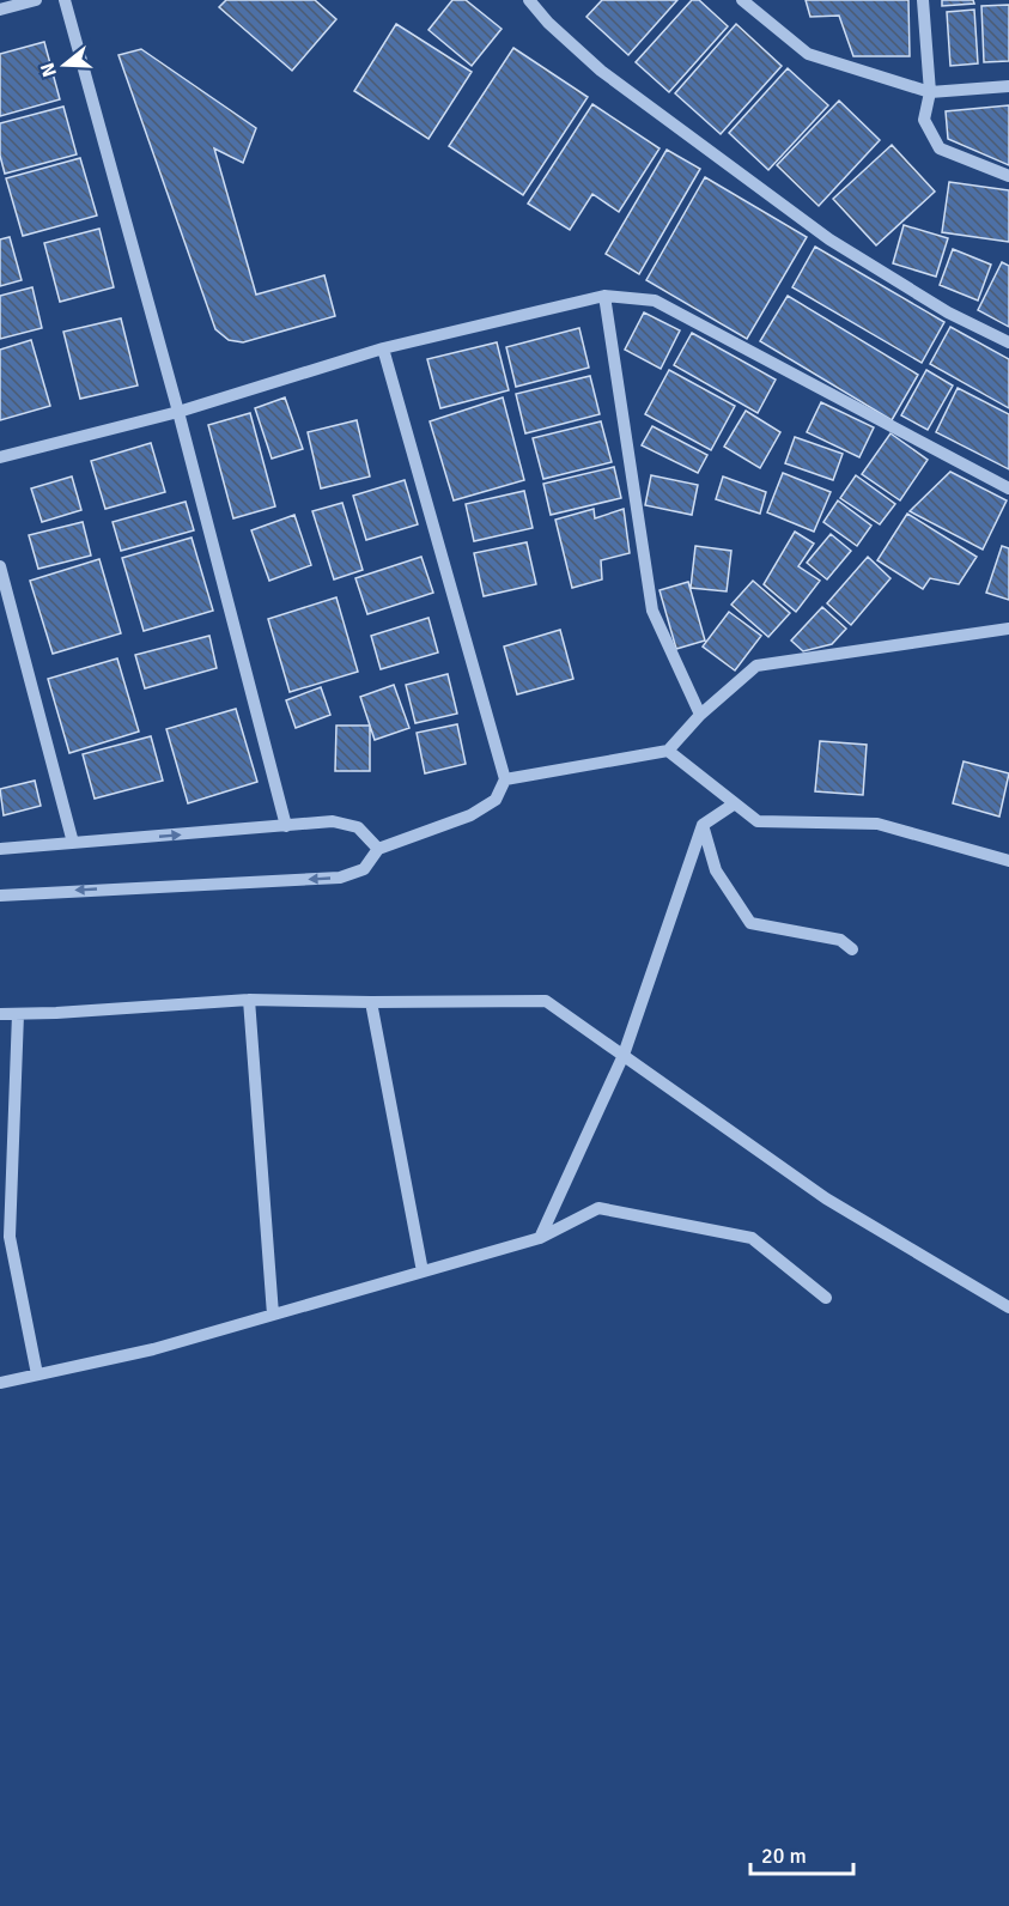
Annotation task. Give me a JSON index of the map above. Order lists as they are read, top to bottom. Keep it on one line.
{"scale_bar":"20 m","north":"left"}
